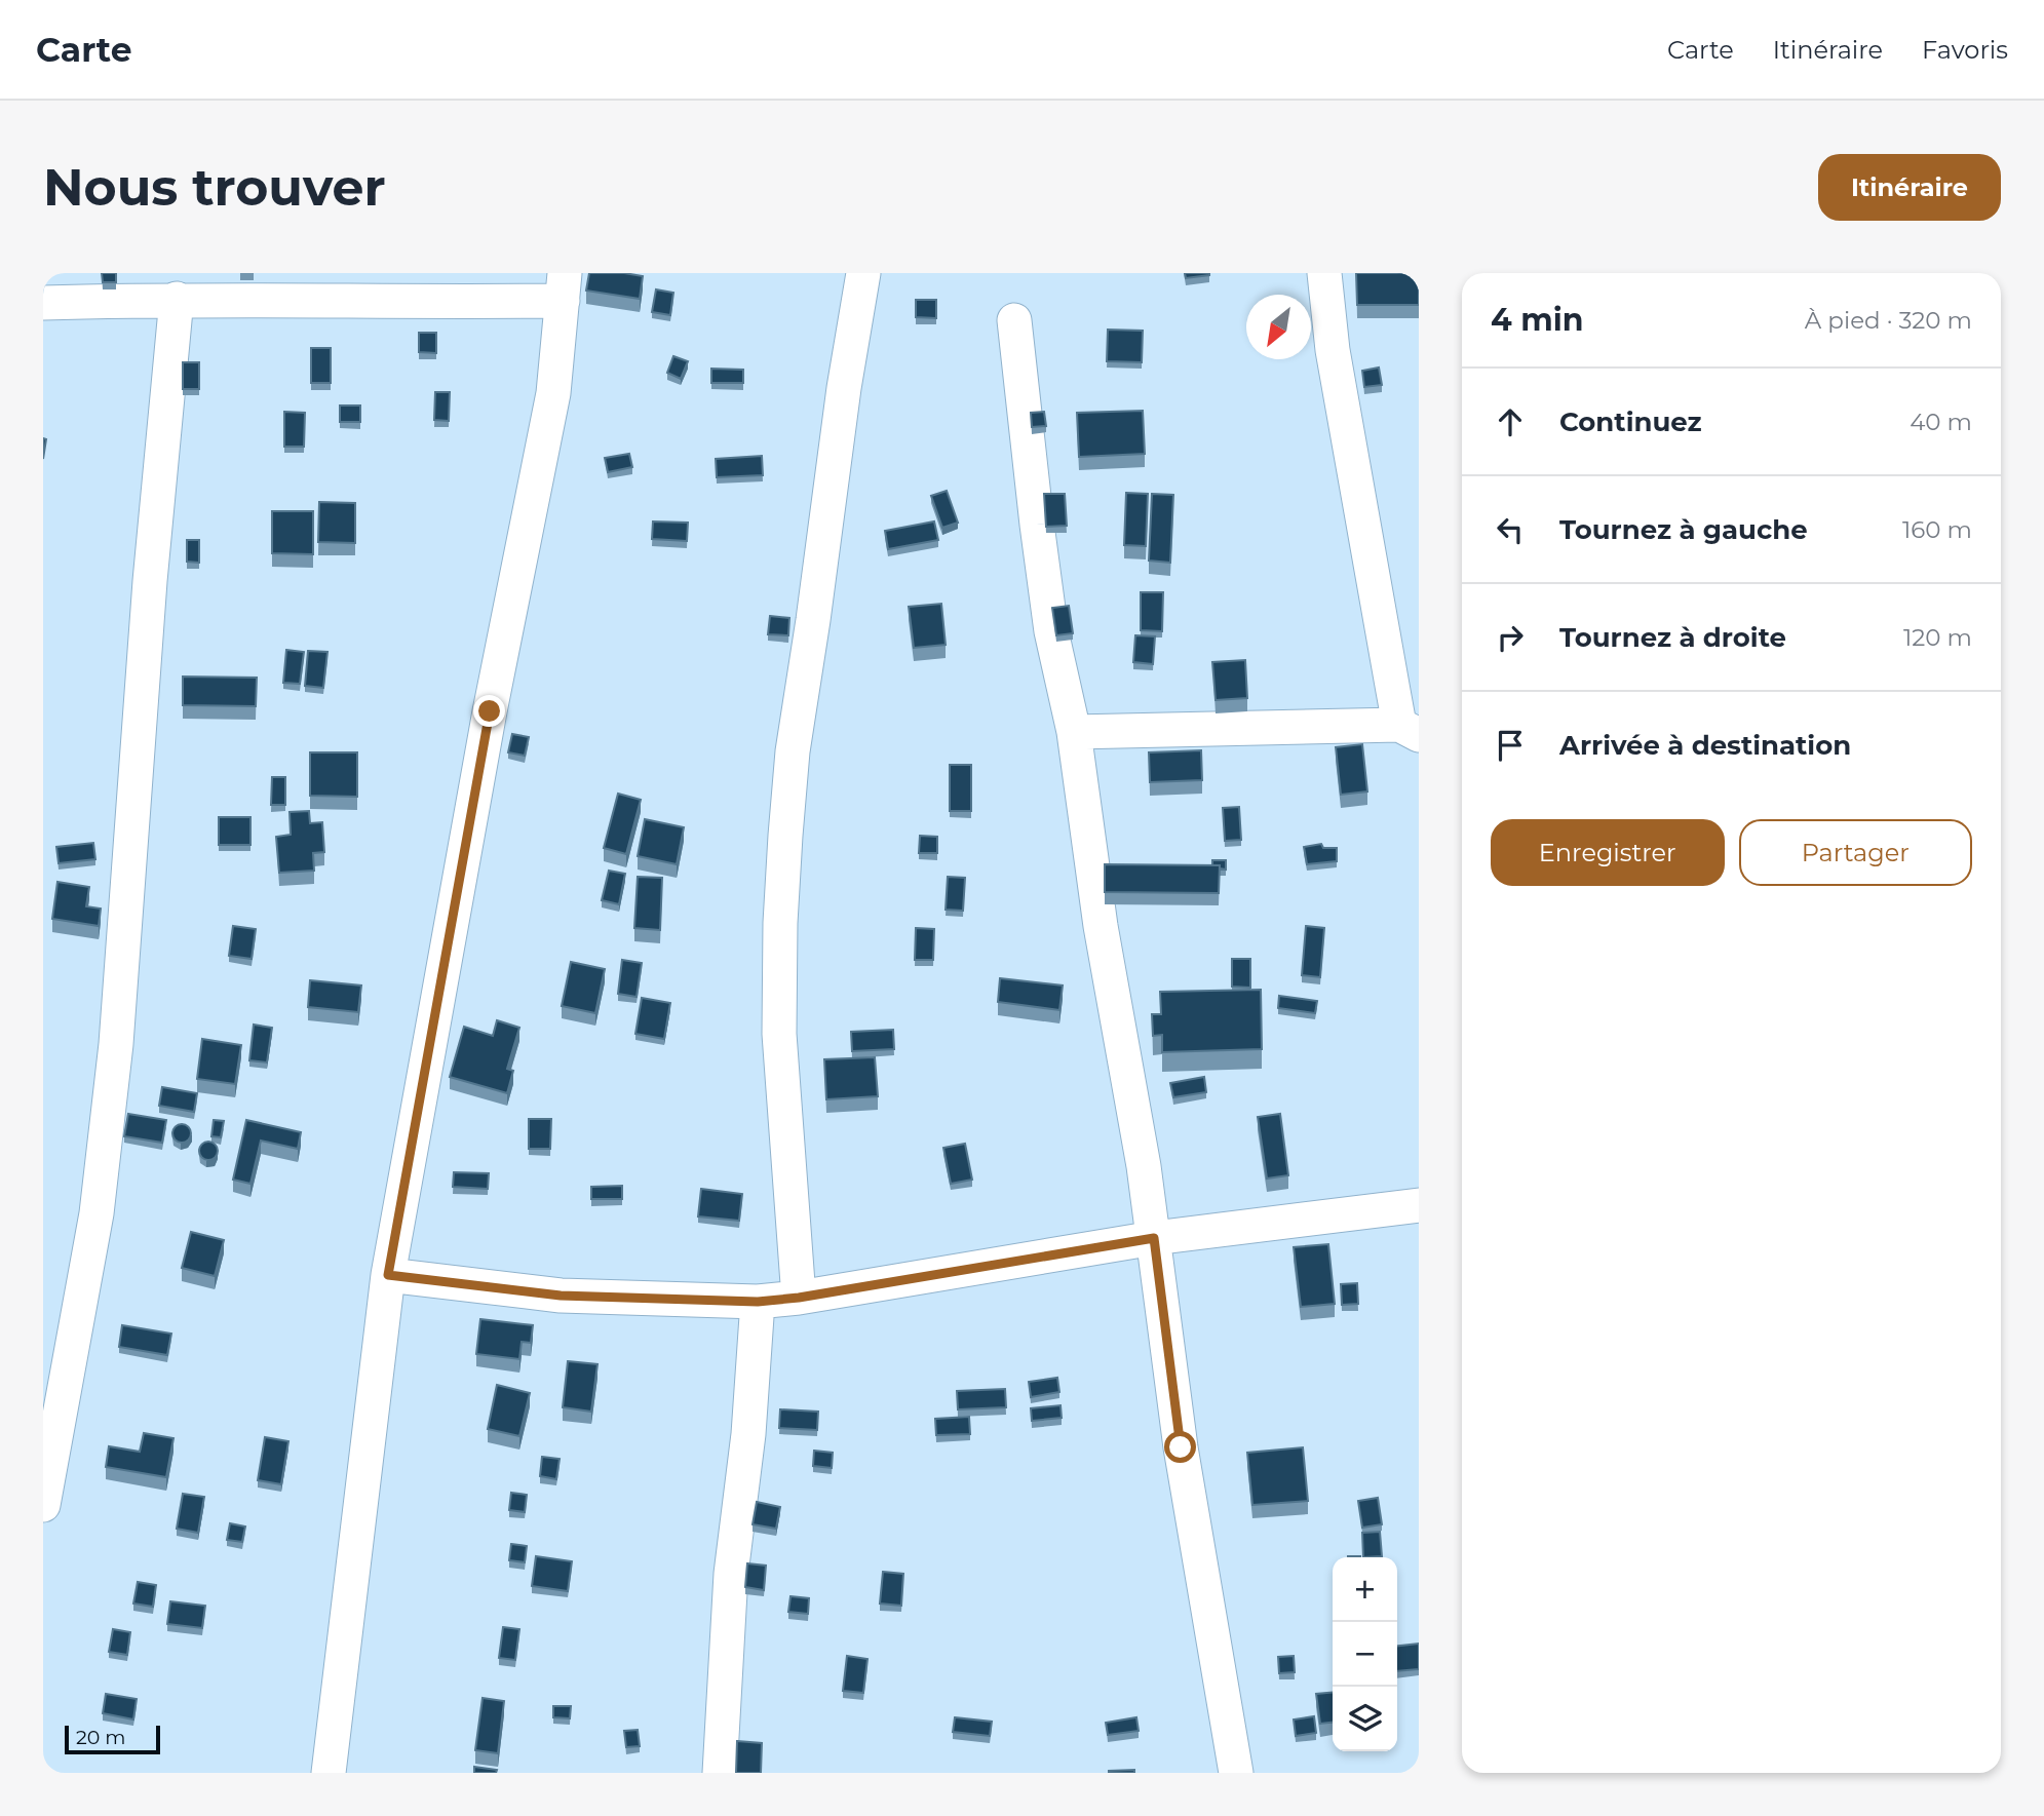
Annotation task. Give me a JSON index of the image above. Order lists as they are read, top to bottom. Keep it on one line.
{"scale_bar":"20 m","north":"bottom left","page":{"header":"Carte","nav":["Carte","Itinéraire","Favoris"],"buttons":["Itinéraire",["Enregistrer","Partager"]],"title":"Nous trouver","heading":["4 min","À pied · 320 m"],"list":[["Continuez","40 m"],["Tournez à gauche","160 m"],["Tournez à droite","120 m"],"Arrivée à destination"],"map_buttons":["+","−"],"scale":"20 m"}}
